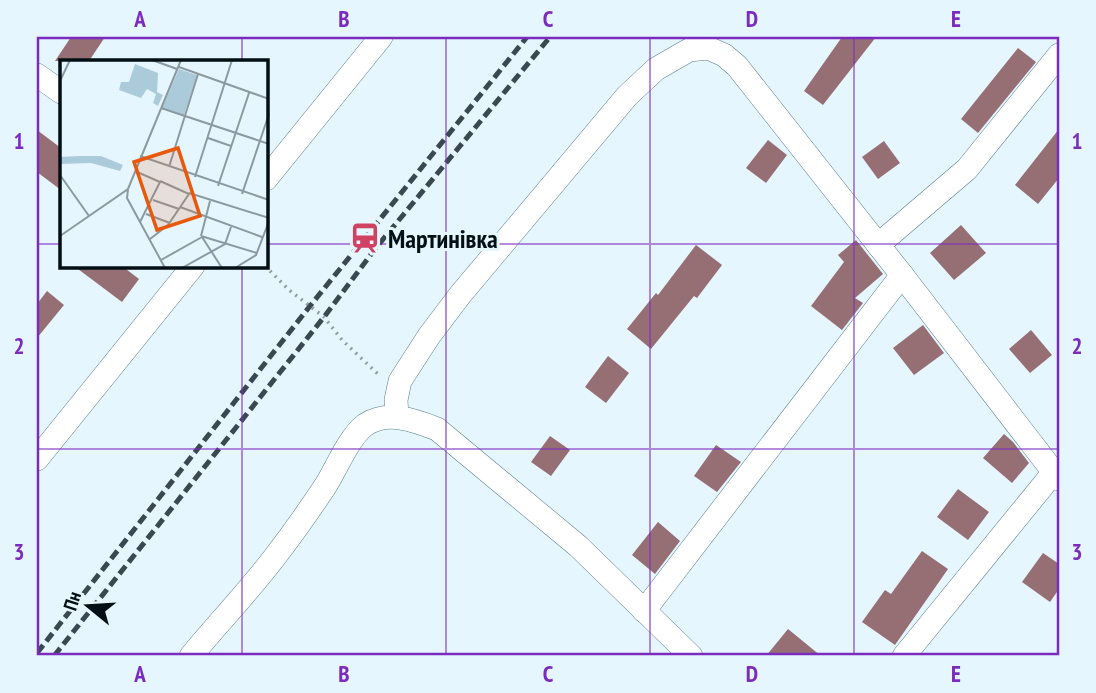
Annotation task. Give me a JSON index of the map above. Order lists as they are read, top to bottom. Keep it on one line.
{"places":{"station":["Мартинівка"]},"north":"left","grid":{"columns":["A","B","C","D","E"],"rows":["1","2","3"]}}
